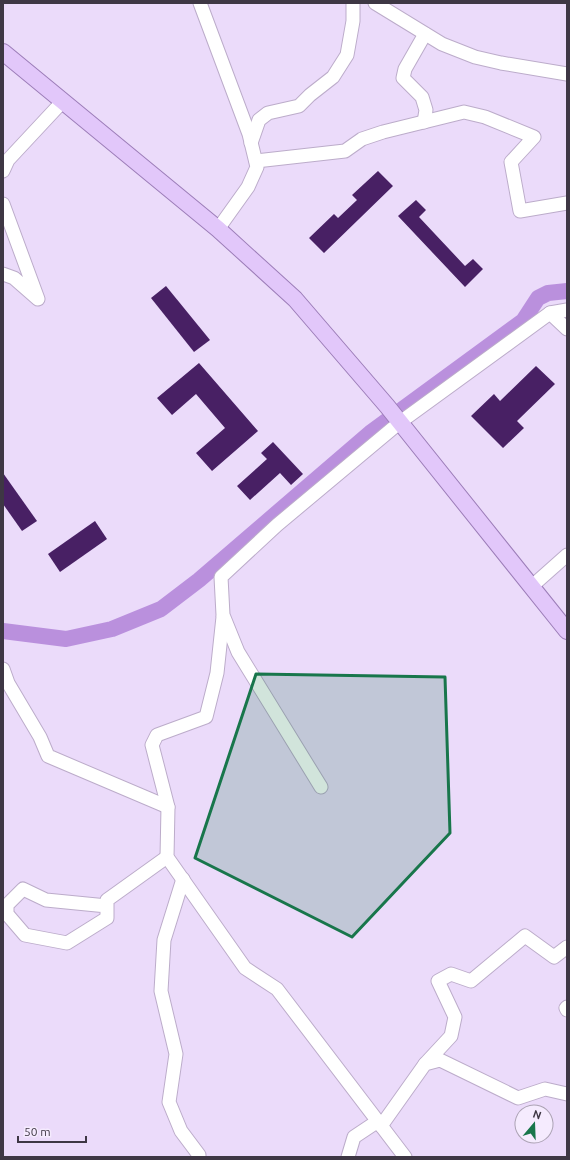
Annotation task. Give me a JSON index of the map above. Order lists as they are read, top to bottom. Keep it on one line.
{"scale_bar":"50 m","north":"top"}
